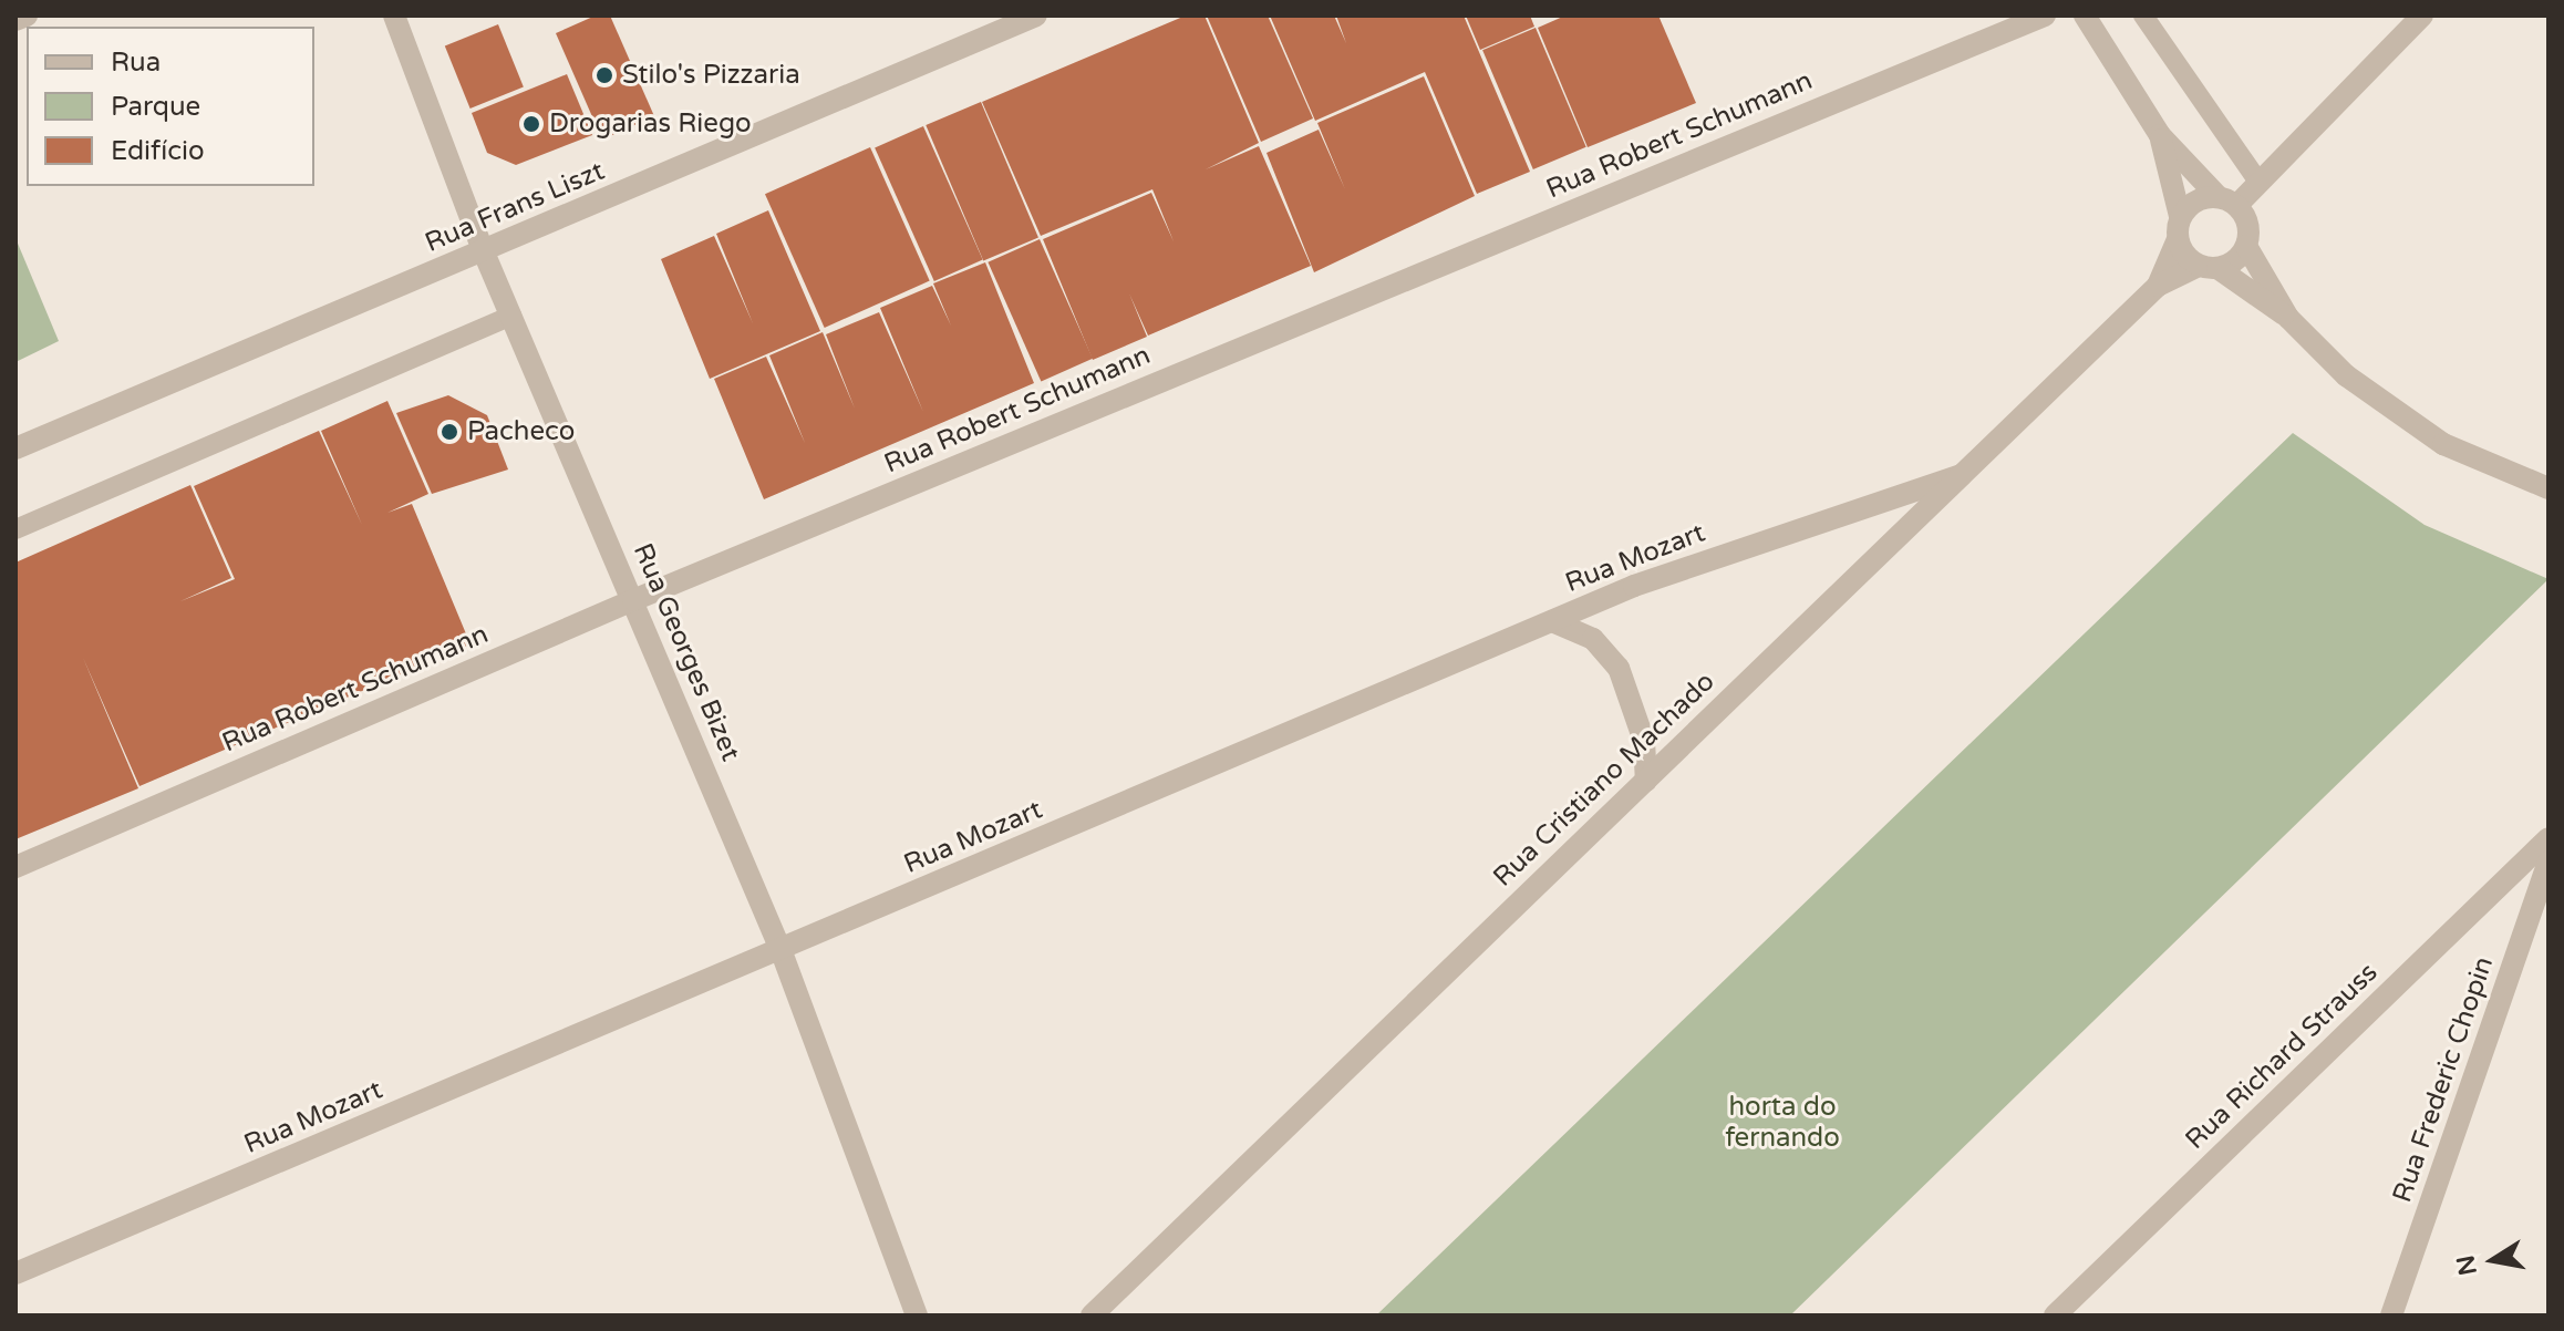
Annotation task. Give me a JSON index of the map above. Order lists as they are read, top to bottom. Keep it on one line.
{"streets":{"street":["Rua Robert Schumann","Rua Frans Liszt","Rua Mozart","Rua Georges Bizet","Rua Cristiano Machado","Rua Richard Strauss","Rua Frederic Chopin"]},"crossings":[["Rua Robert Schumann","Rua Georges Bizet"],["Rua Frans Liszt","Rua Georges Bizet"],["Rua Mozart","Rua Georges Bizet"],["Rua Mozart","Rua Cristiano Machado"]],"parks":["horta do fernando"],"places":["Stilo's Pizzaria","Drogarias Riego","Pacheco"],"legend":["Rua","Parque","Edifício"],"north":"left"}
